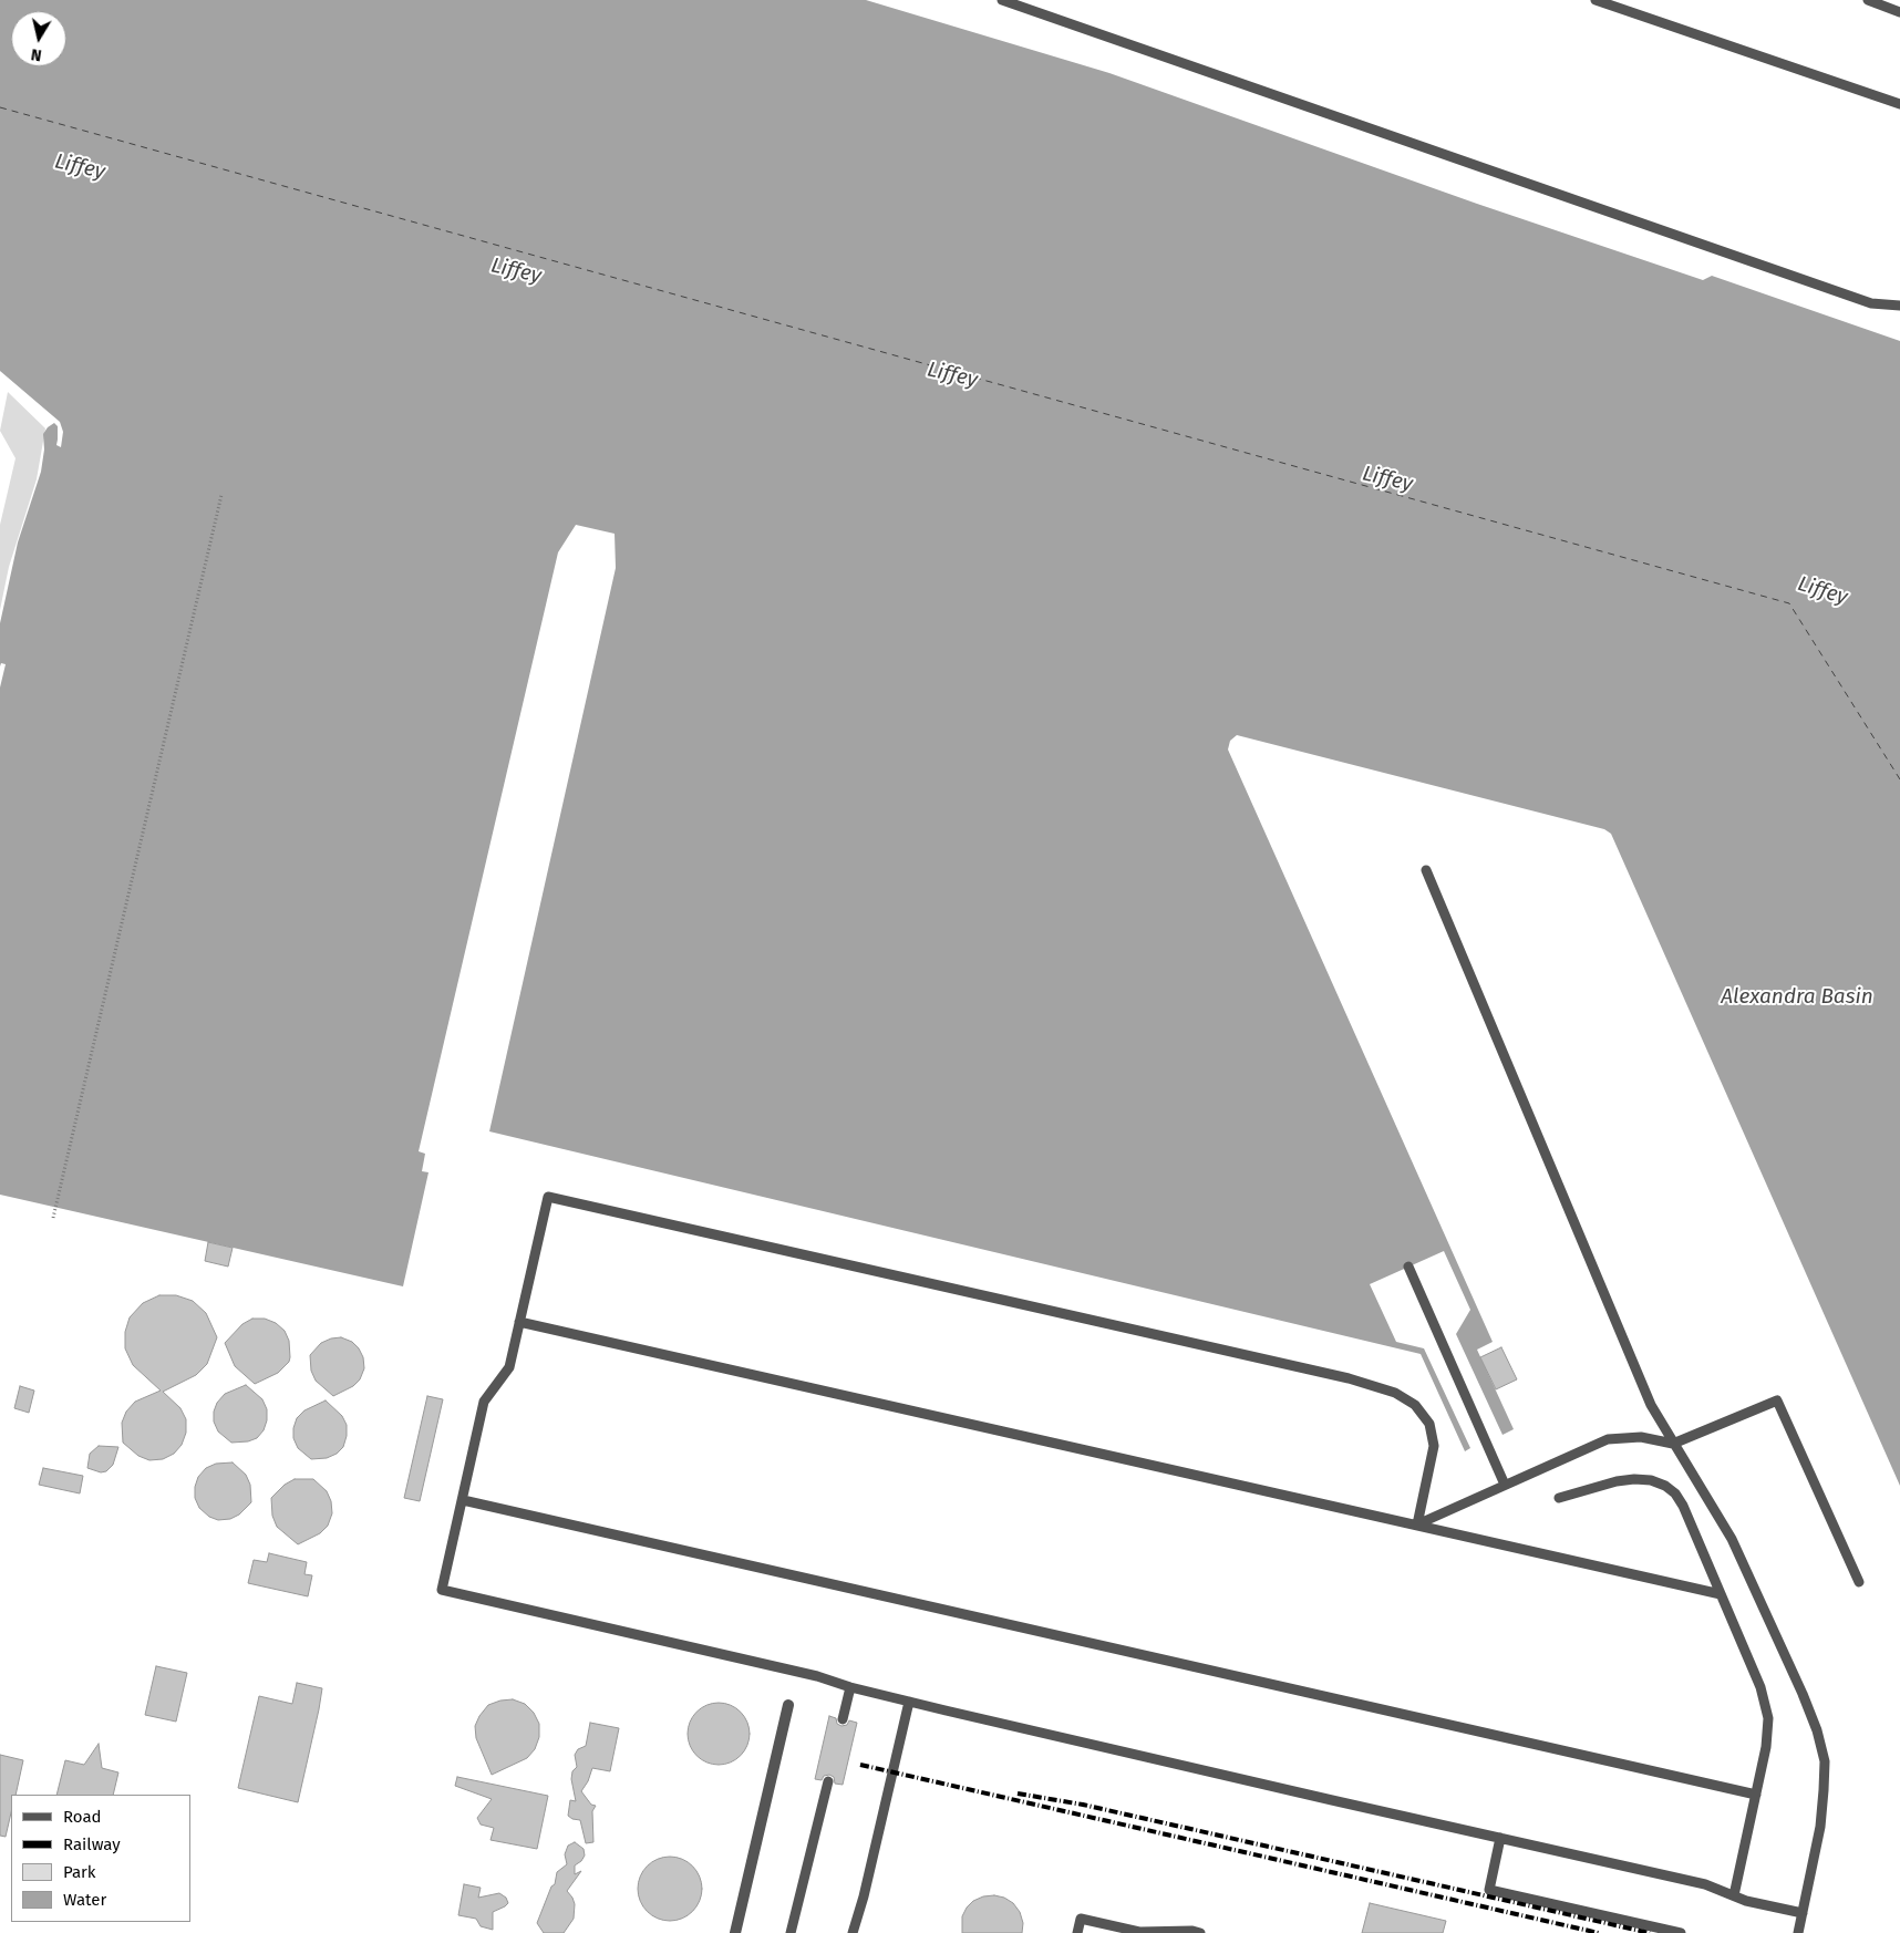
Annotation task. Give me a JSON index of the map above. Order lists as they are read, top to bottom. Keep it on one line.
{"water":["Liffey","Alexandra Basin"],"legend":["Road","Railway","Park","Water"],"north":"bottom"}
